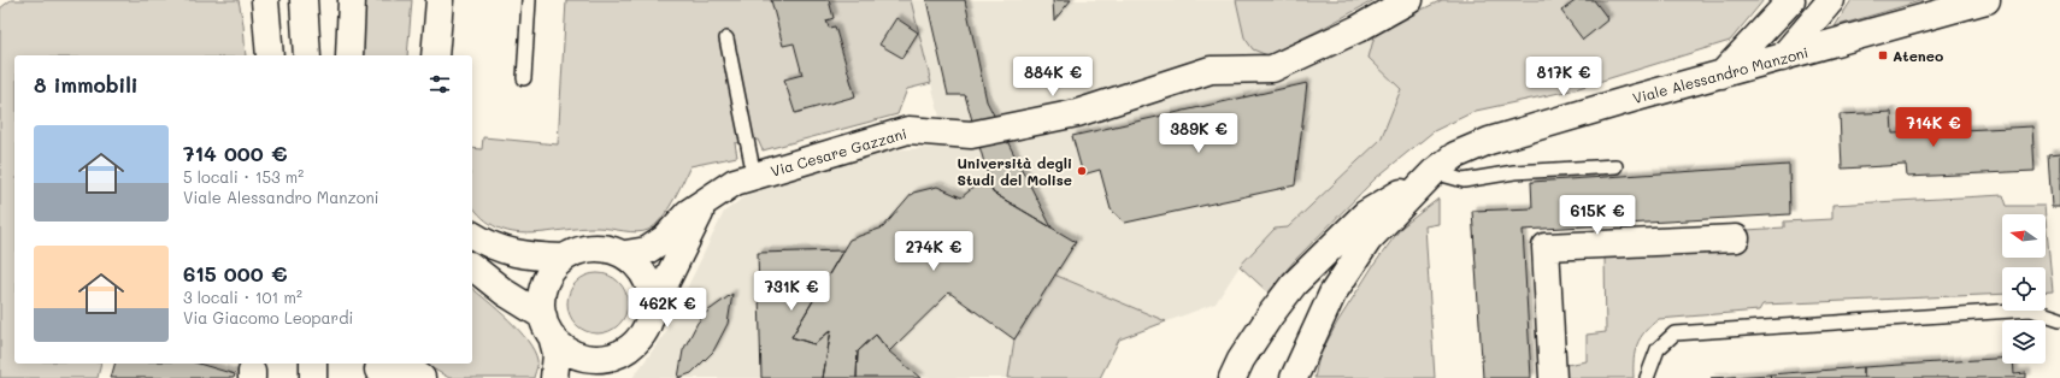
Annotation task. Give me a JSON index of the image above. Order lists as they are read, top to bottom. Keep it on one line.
{"streets":{"street":["Viale Alessandro Manzoni","Via Cesare Gazzani"]},"places":{"transit":["Ateneo"],"other":["Università degli Studi del Molise"]},"north":"left","page":{"heading":"8 immobili","price":["884K €","817K €","714K €","389K €","615K €","274K €","731K €","462K €"],"list":[{"name":"714 000 €","note":"5 locali · 153 m² · Viale Alessandro Manzoni"},{"name":"615 000 €","note":"3 locali · 101 m² · Via Giacomo Leopardi"}]}}
